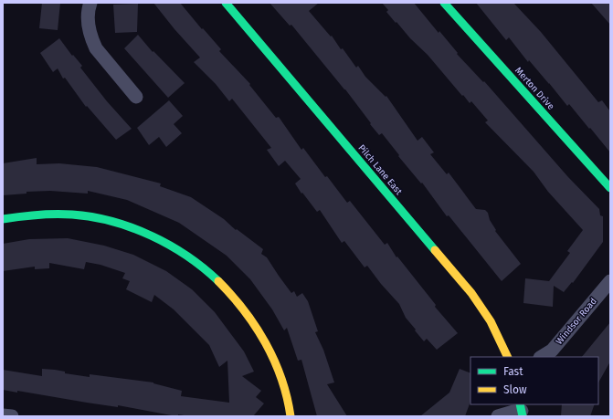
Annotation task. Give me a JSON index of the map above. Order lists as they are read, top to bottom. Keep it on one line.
{"streets":{"street":["Merton Drive","Pilch Lane East","Windsor Road"]},"legend":["Fast","Slow"]}
